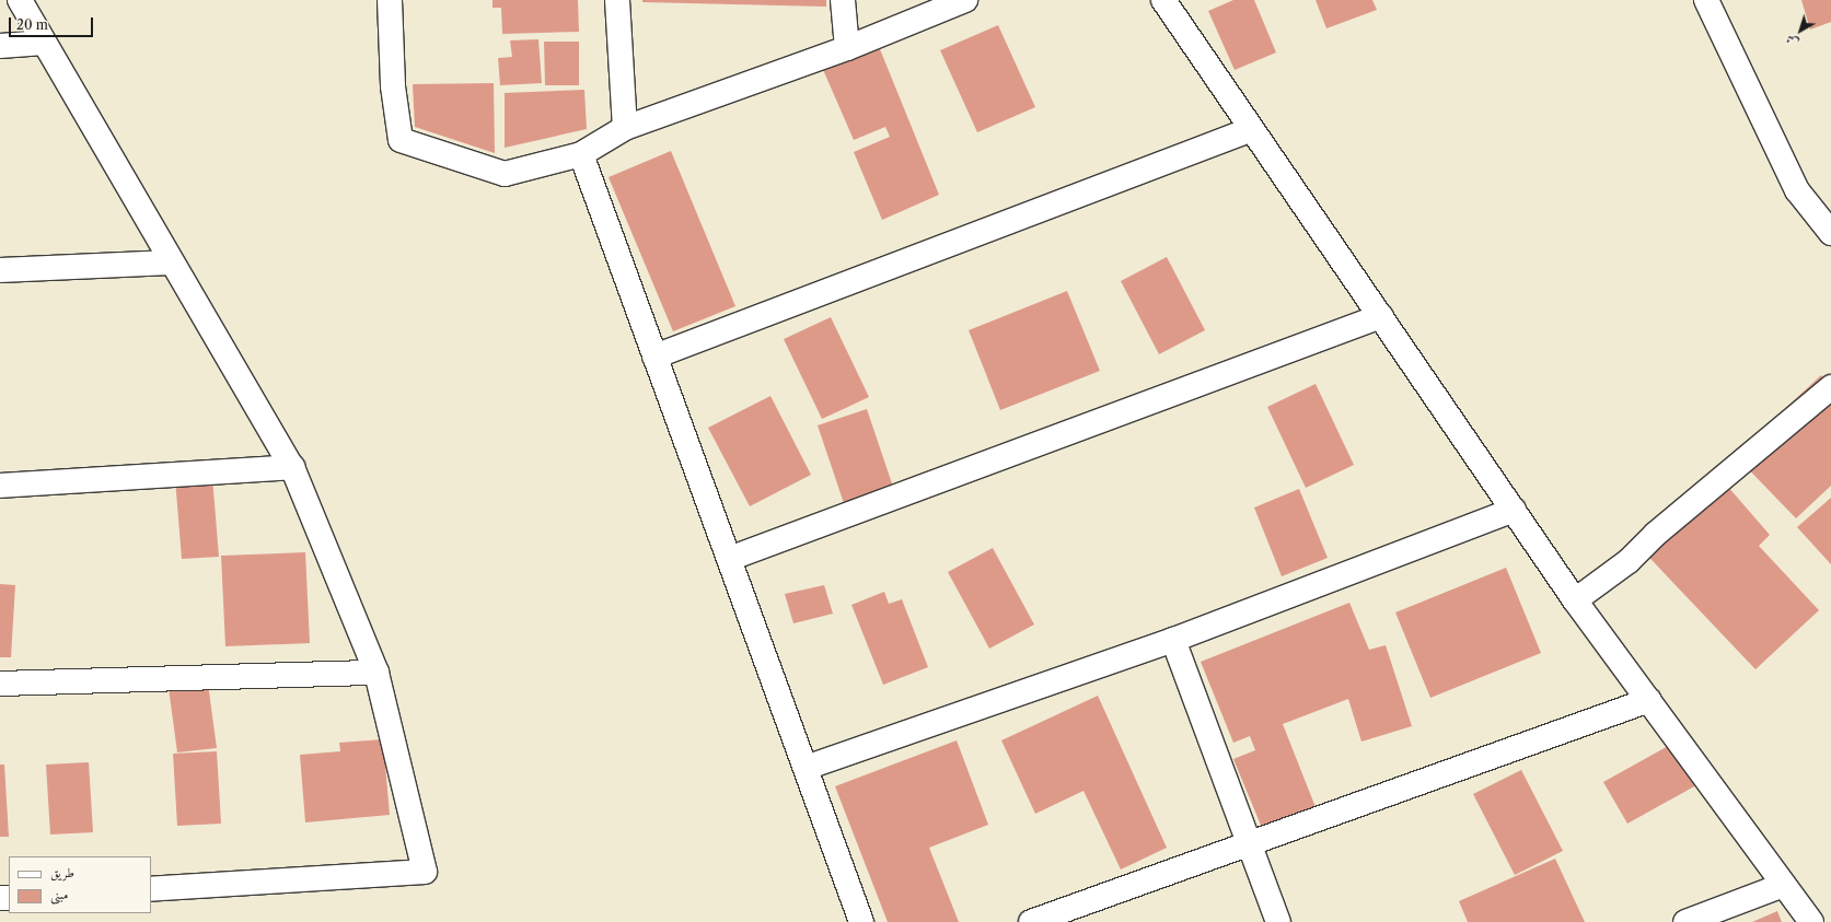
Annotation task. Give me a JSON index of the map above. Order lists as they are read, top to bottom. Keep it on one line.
{"legend":["طريق","مبنى"],"scale_bar":"20 m","north":"bottom left"}
